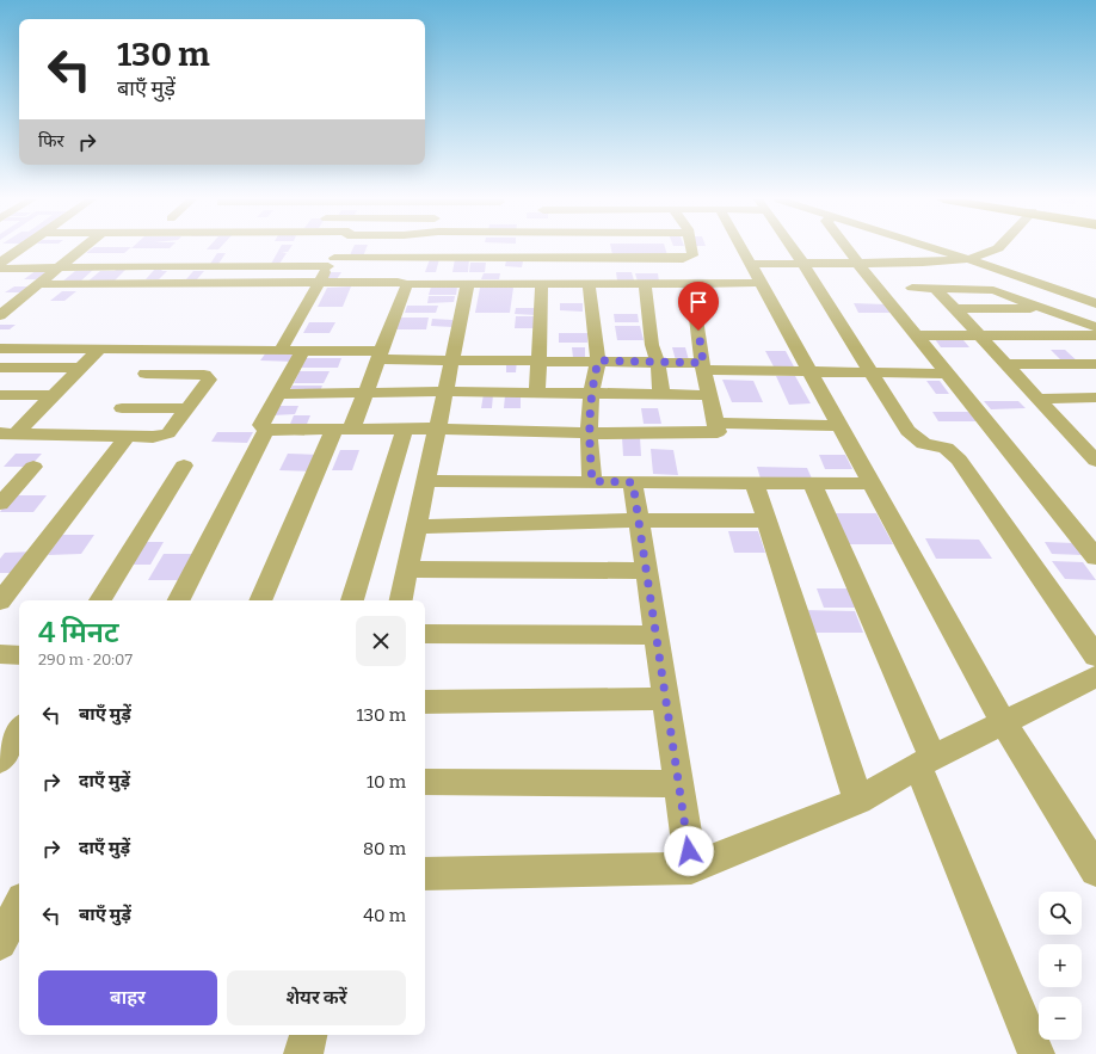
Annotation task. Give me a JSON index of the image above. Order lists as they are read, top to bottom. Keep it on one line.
{"page":{"turn":["130 m","बाएँ मुड़ें"],"then":"फिर","heading":["4 मिनट","290 m · 20:07"],"list":[{"name":"बाएँ मुड़ें","value":"130 m"},{"name":"दाएँ मुड़ें","value":"10 m"},{"name":"दाएँ मुड़ें","value":"80 m"},{"name":"बाएँ मुड़ें","value":"40 m"}],"map_buttons":["+","−"],"buttons":["बाहर","शेयर करें"]}}
